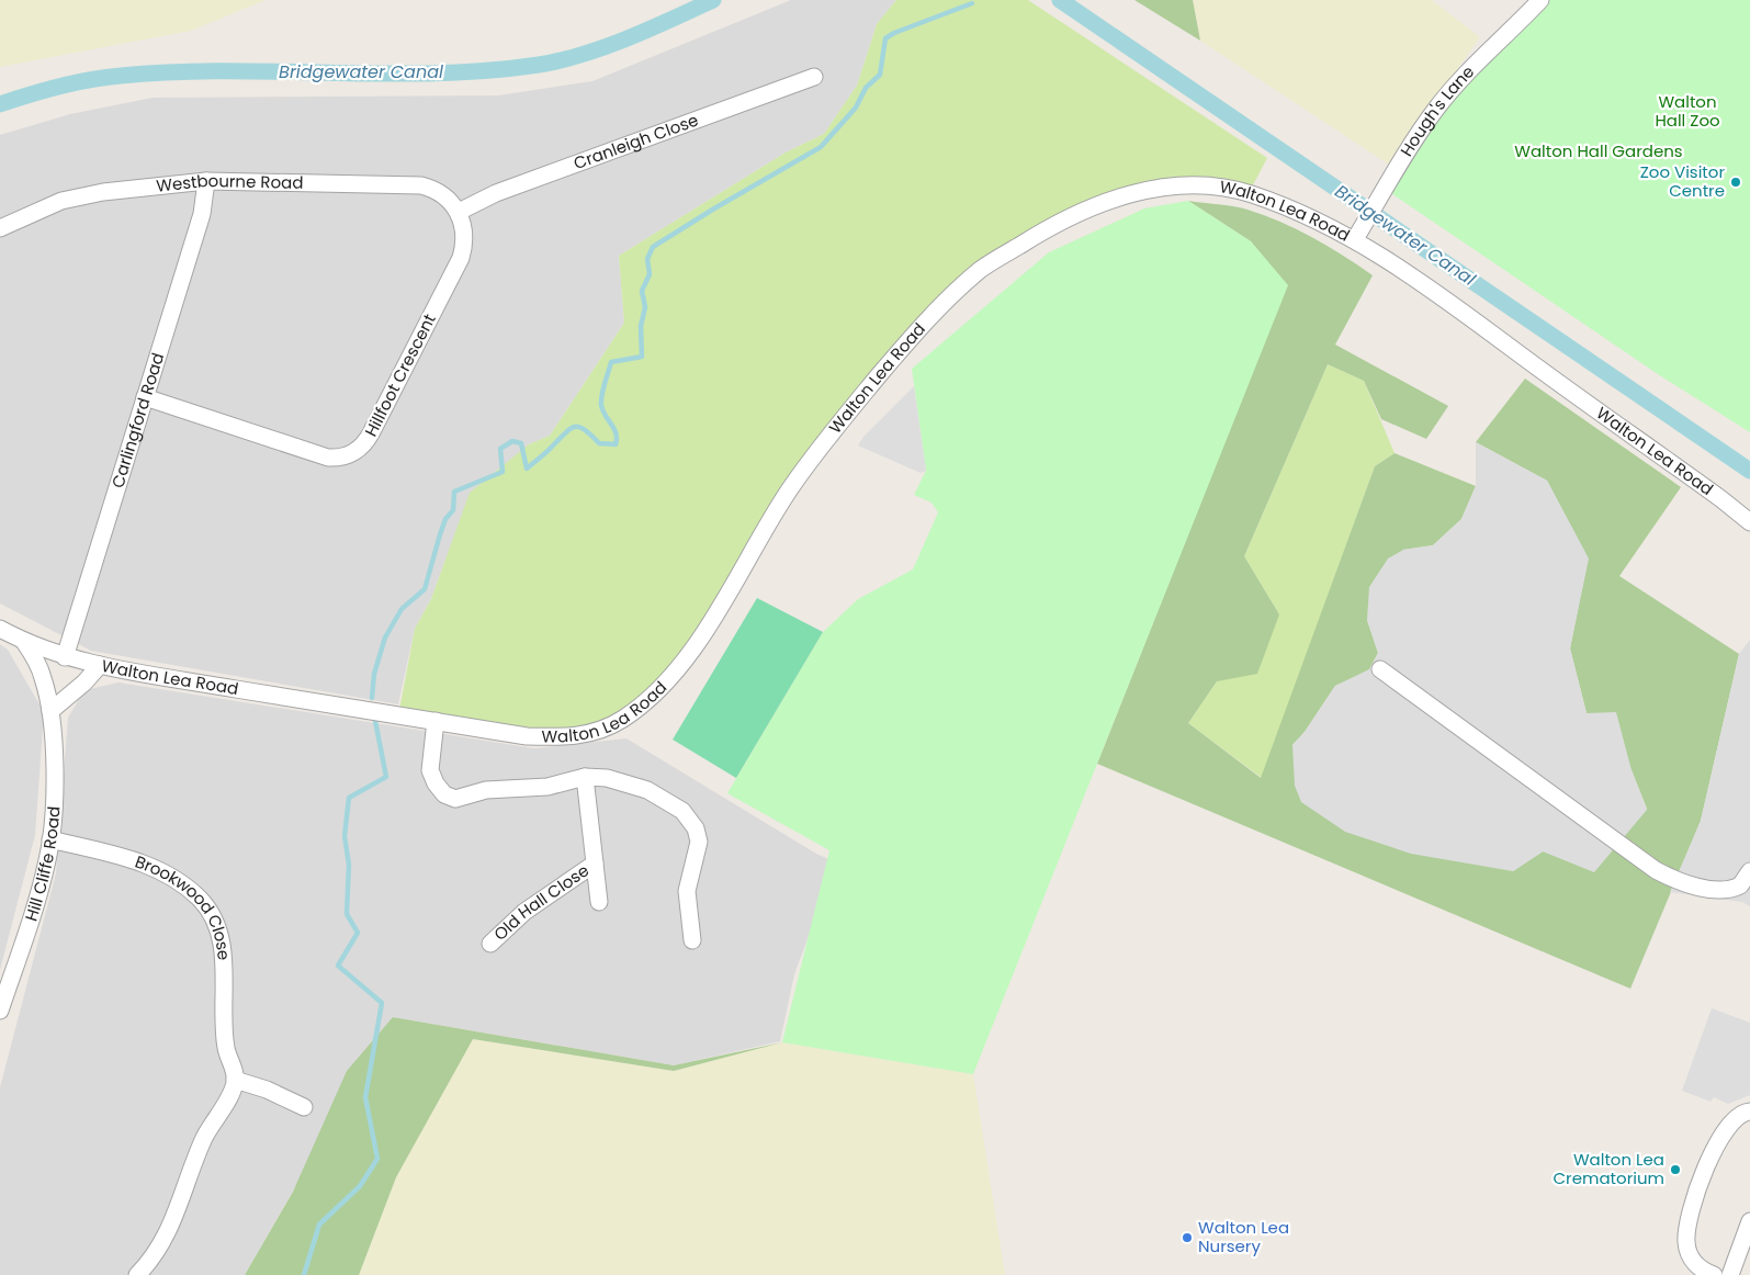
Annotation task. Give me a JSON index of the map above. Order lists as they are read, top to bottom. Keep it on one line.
{"streets":{"street":["Hough's Lane","Cranleigh Close","Westbourne Road","Walton Lea Road","Hillfoot Crescent","Carlingford Road","Hill Cliffe Road","Old Hall Close","Brookwood Close"]},"crossings":[["Hough's Lane","Walton Lea Road"],["Cranleigh Close","Westbourne Road"],["Cranleigh Close","Hillfoot Crescent"],["Westbourne Road","Hillfoot Crescent"],["Westbourne Road","Carlingford Road"],["Walton Lea Road","Carlingford Road"],["Walton Lea Road","Hill Cliffe Road"],["Hillfoot Crescent","Carlingford Road"],["Hill Cliffe Road","Brookwood Close"]],"water":["Bridgewater Canal"],"parks":["Walton Hall Zoo","Walton Hall Gardens"],"places":["Zoo Visitor Centre","Walton Lea Crematorium","Walton Lea Nursery"]}
